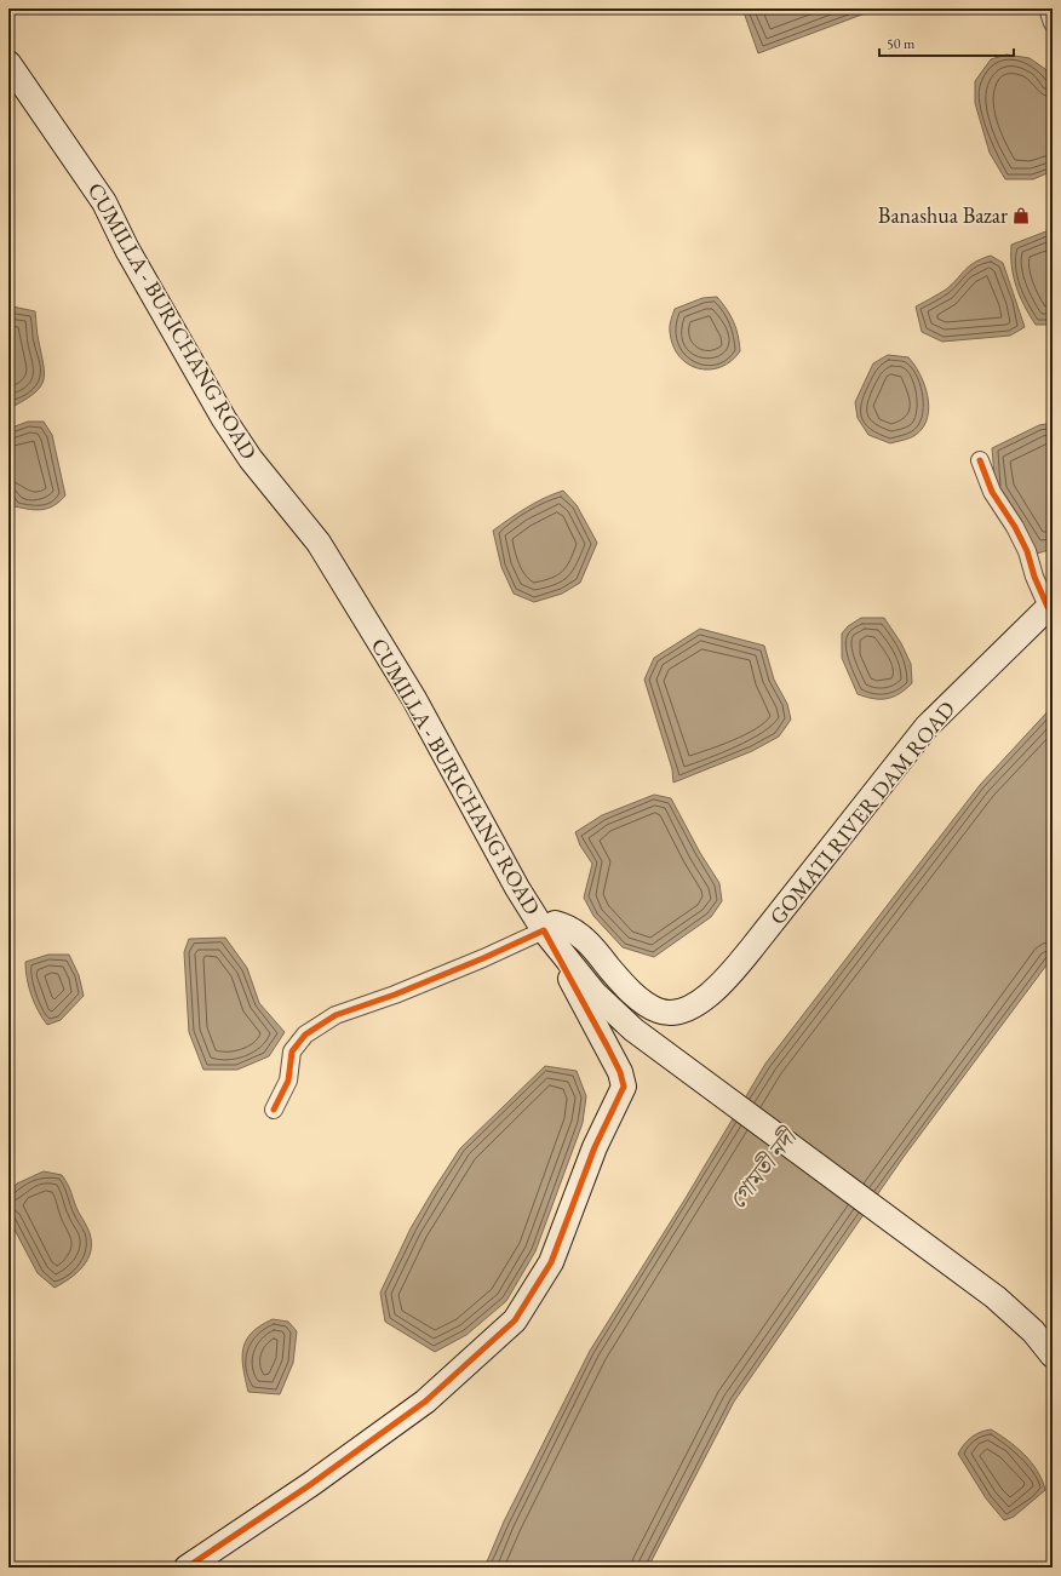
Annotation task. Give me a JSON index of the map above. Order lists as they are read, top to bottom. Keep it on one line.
{"streets":{"main road":["CUMILLA - BURICHANG ROAD","GOMATI RIVER DAM ROAD"]},"crossings":[["CUMILLA - BURICHANG ROAD","GOMATI RIVER DAM ROAD"]],"water":["গোমতী নদী"],"places":{"shop":["Banashua Bazar"]},"scale_bar":"50 m"}
